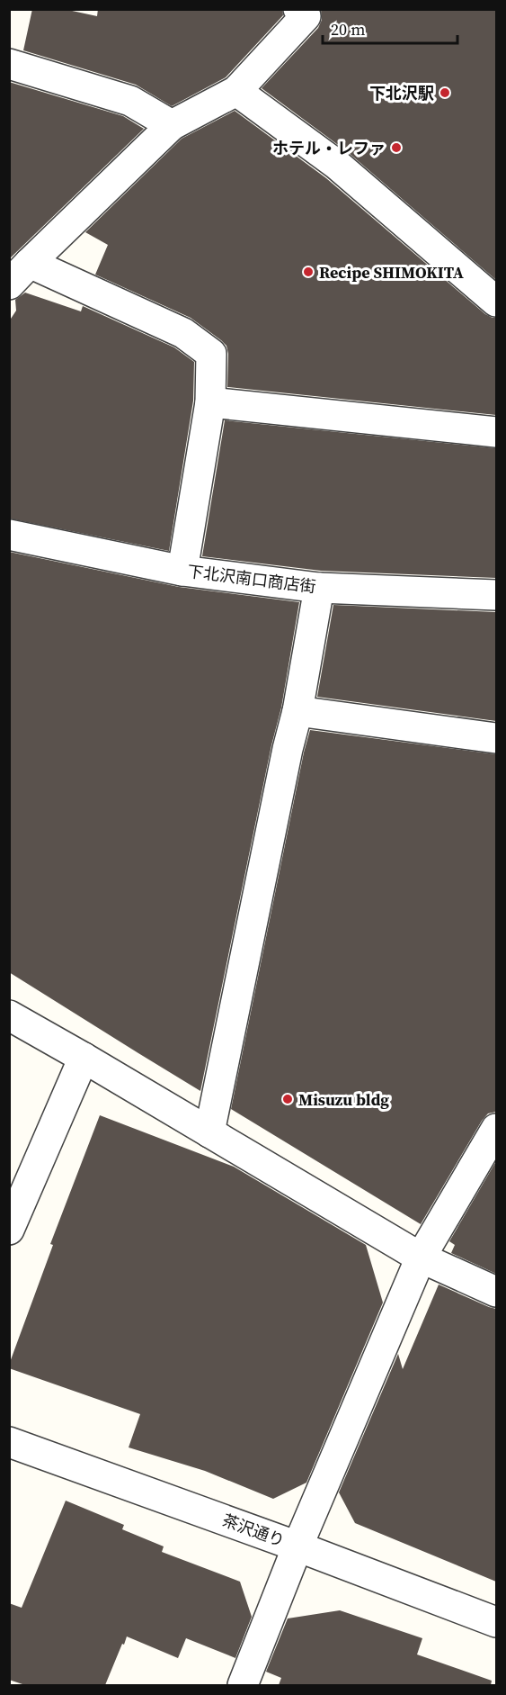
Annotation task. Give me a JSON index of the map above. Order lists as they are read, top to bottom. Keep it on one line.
{"streets":{"street":["下北沢南口商店街","茶沢通り"]},"places":["下北沢駅","ホテル・レファ","Recipe SHIMOKITA","Misuzu bldg"],"scale_bar":"20 m"}
